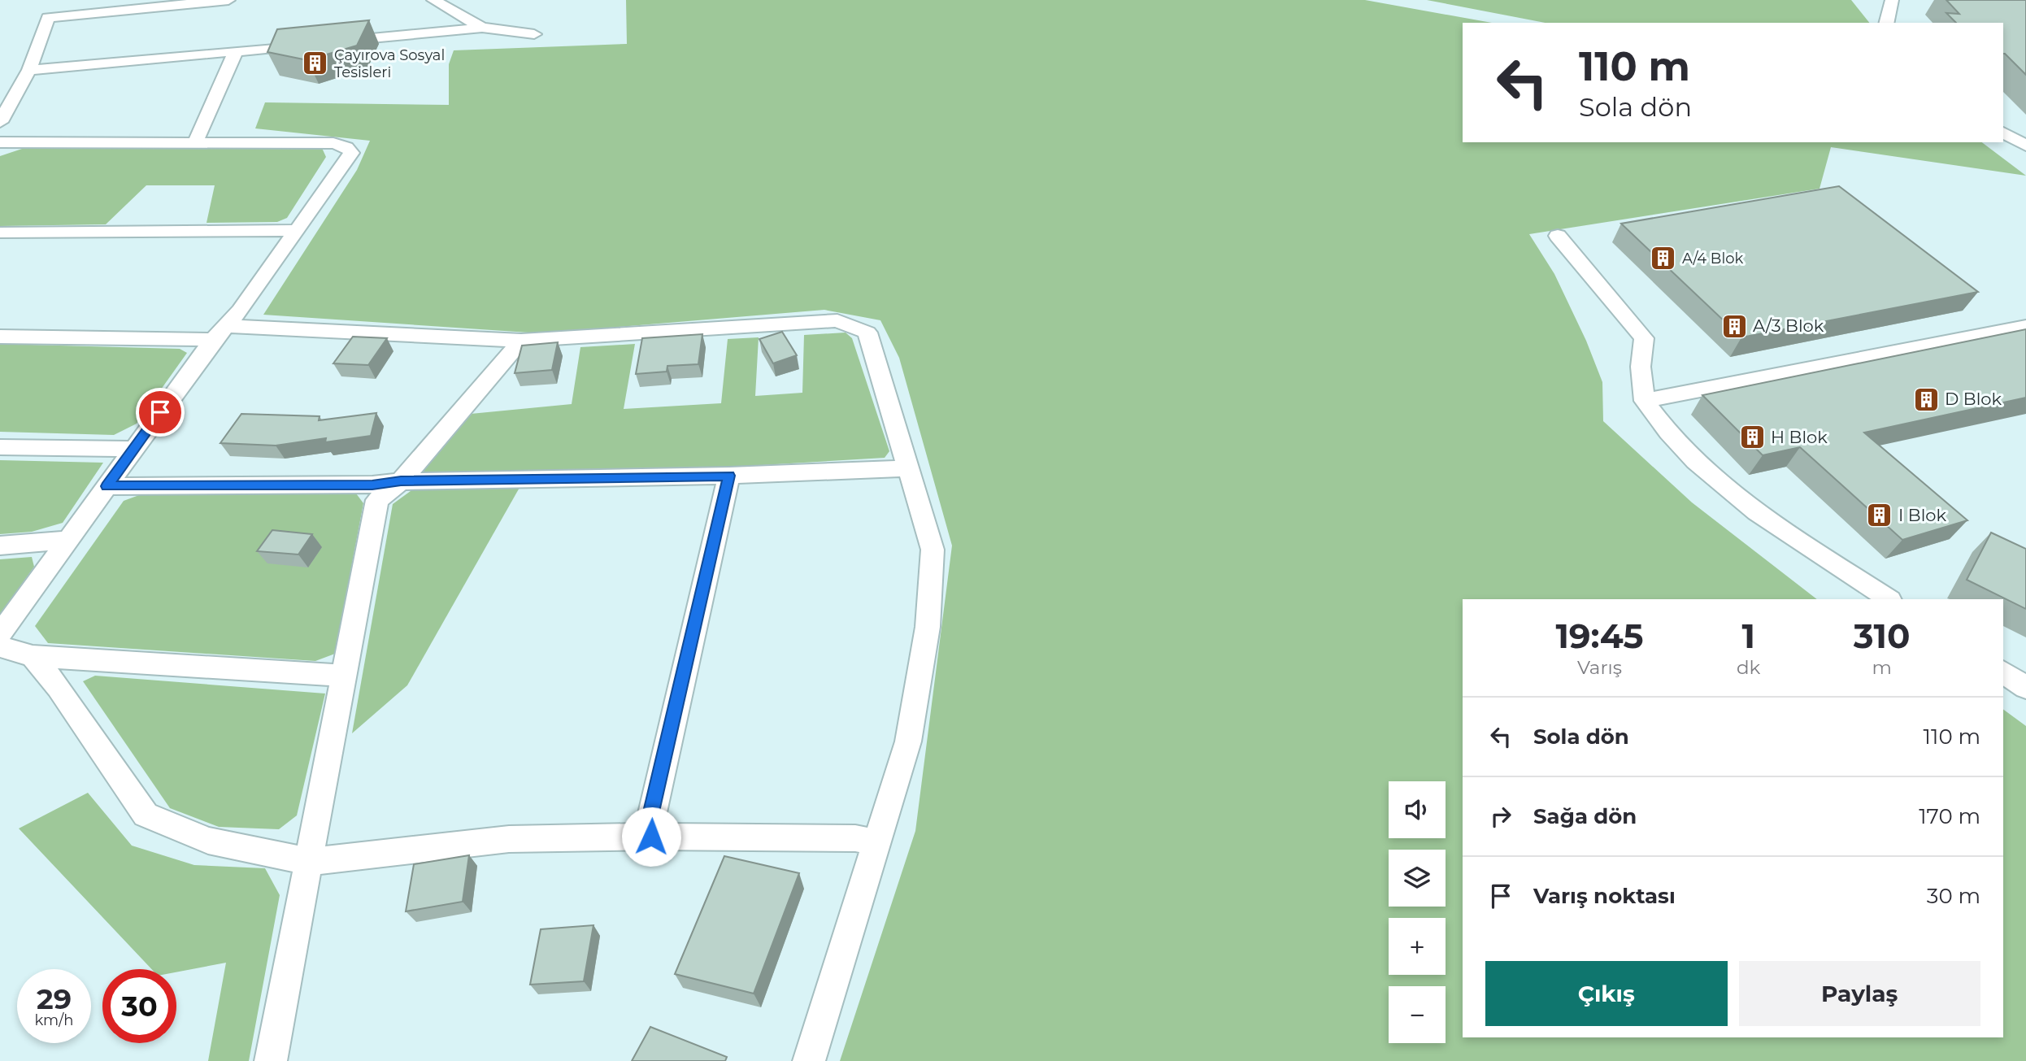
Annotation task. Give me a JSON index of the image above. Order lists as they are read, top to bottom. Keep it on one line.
{"places":{"building":["Çayırova Sosyal Tesisleri","A/4 Blok","A/3 Blok","D Blok","H Blok","I Blok"]},"page":{"turn":["110 m","Sola dön"],"eta":["19:45","Varış","1","dk","310","m"],"list":[{"name":"Sola dön","value":"110 m"},{"name":"Sağa dön","value":"170 m"},{"name":"Varış noktası","value":"30 m"}],"map_buttons":["+","−"],"buttons":["Çıkış","Paylaş"],"speed":"29 km/h","limit":"30"}}
